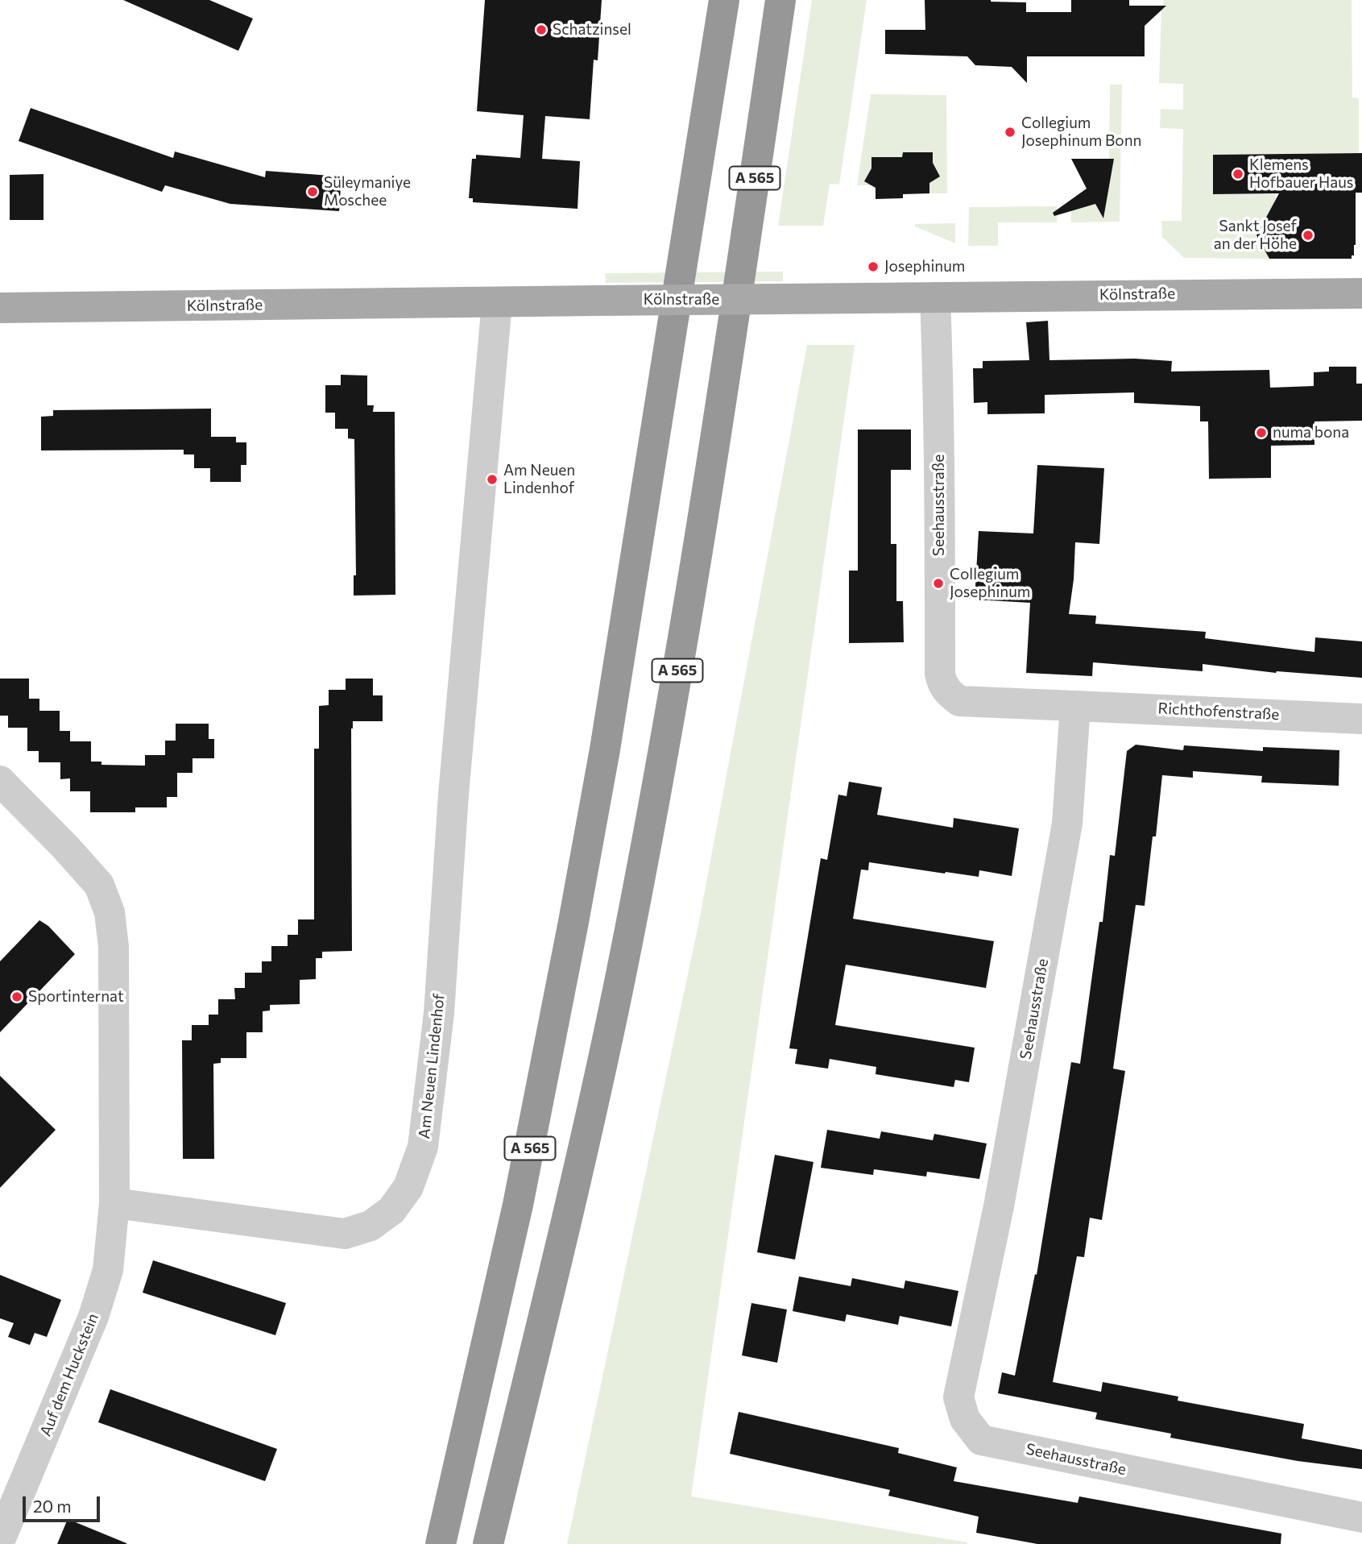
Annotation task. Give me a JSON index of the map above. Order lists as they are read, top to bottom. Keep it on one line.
{"streets":{"highway":["A 565"],"main road":["Kölnstraße"],"street":["Seehausstraße","Richthofenstraße","Am Neuen Lindenhof","Auf dem Huckstein"]},"crossings":[["Kölnstraße","Seehausstraße"],["Kölnstraße","Am Neuen Lindenhof"],["Seehausstraße","Richthofenstraße"],["Am Neuen Lindenhof","Auf dem Huckstein"]],"places":["Schatzinsel","Collegium Josephinum Bonn","Klemens Hofbauer Haus","Süleymaniye Moschee","Sankt Josef an der Höhe","Josephinum","numa bona","Am Neuen Lindenhof","Collegium Josephinum","Sportinternat"],"scale_bar":"20 m"}
